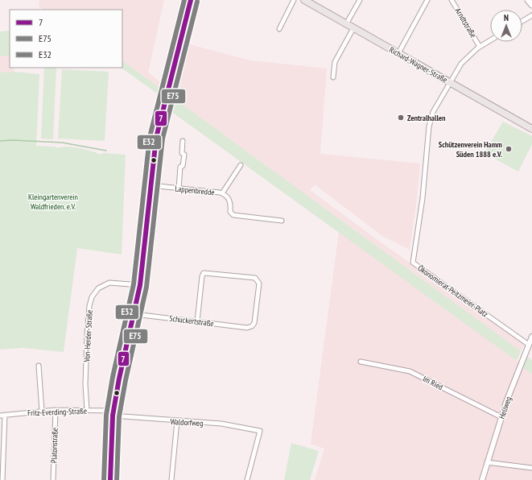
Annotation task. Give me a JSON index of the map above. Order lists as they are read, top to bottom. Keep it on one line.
{"streets":{"main road":["Richard-Wagner-Straße"],"street":["Arndtstraße","Lappenbredde","Ökonomierat-Peitzmeier-Platz","Schuckertstraße","Von-Herder-Straße","Im Ried","Hellweg","Fritz-Everding-Straße","Waldorfweg","Platonstraße"]},"crossings":[["Richard-Wagner-Straße","Ökonomierat-Peitzmeier-Platz"],["Ökonomierat-Peitzmeier-Platz","Hellweg"],["Von-Herder-Straße","Fritz-Everding-Straße"],["Im Ried","Hellweg"],["Fritz-Everding-Straße","Waldorfweg"],["Fritz-Everding-Straße","Platonstraße"]],"parks":["Kleingartenverein Waldfrieden. e.V."],"places":["Zentralhallen","Schützenverein Hamm Süden 1888 e.V."],"lines":["transit line 7","transit line E32","transit line E75"],"legend":["7","E75","E32"],"north":"top"}
